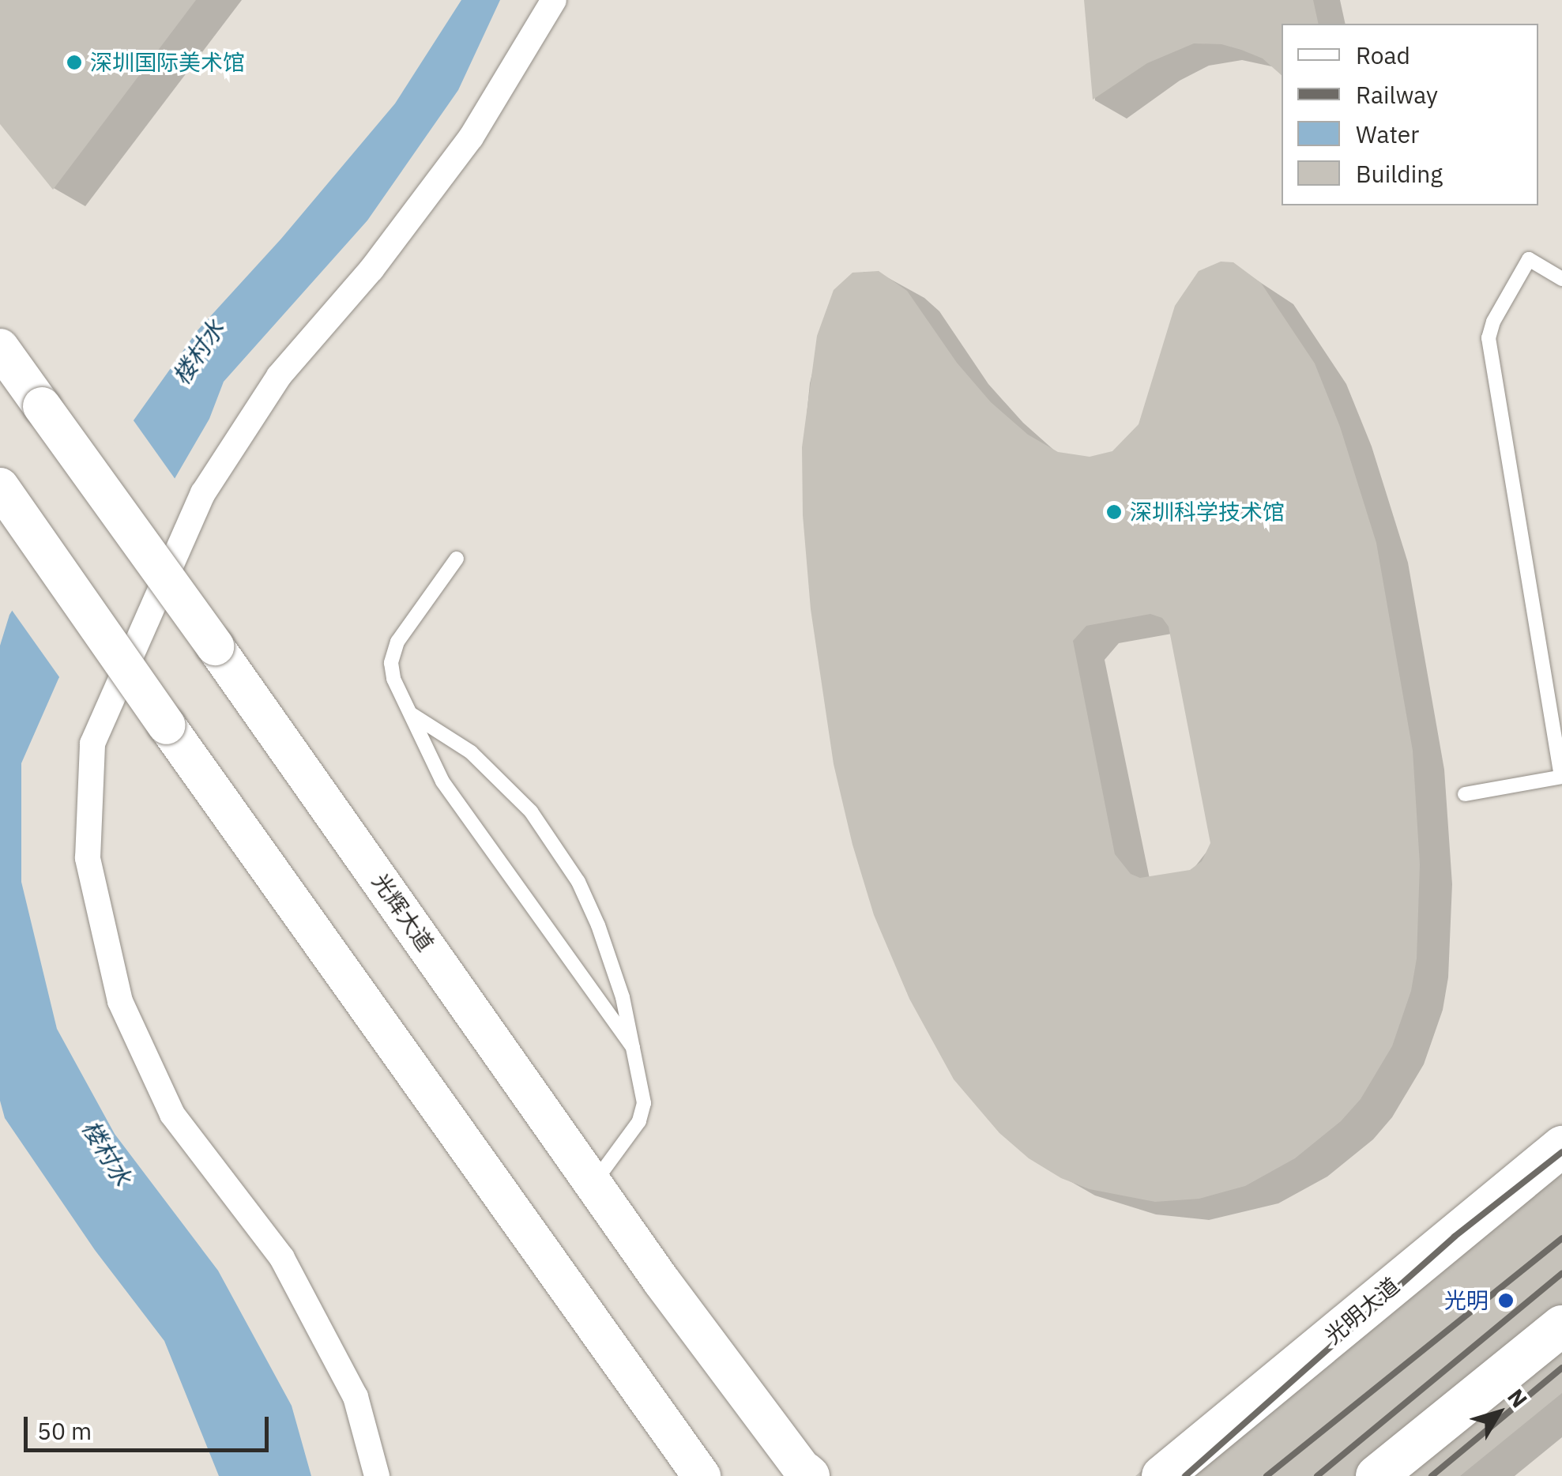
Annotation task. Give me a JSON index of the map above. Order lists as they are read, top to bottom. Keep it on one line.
{"streets":{"main road":["光辉大道","光明大道"]},"water":["楼村水"],"places":["深圳国际美术馆","深圳科学技术馆","光明"],"legend":["Road","Railway","Water","Building"],"scale_bar":"50 m","north":"top right"}
